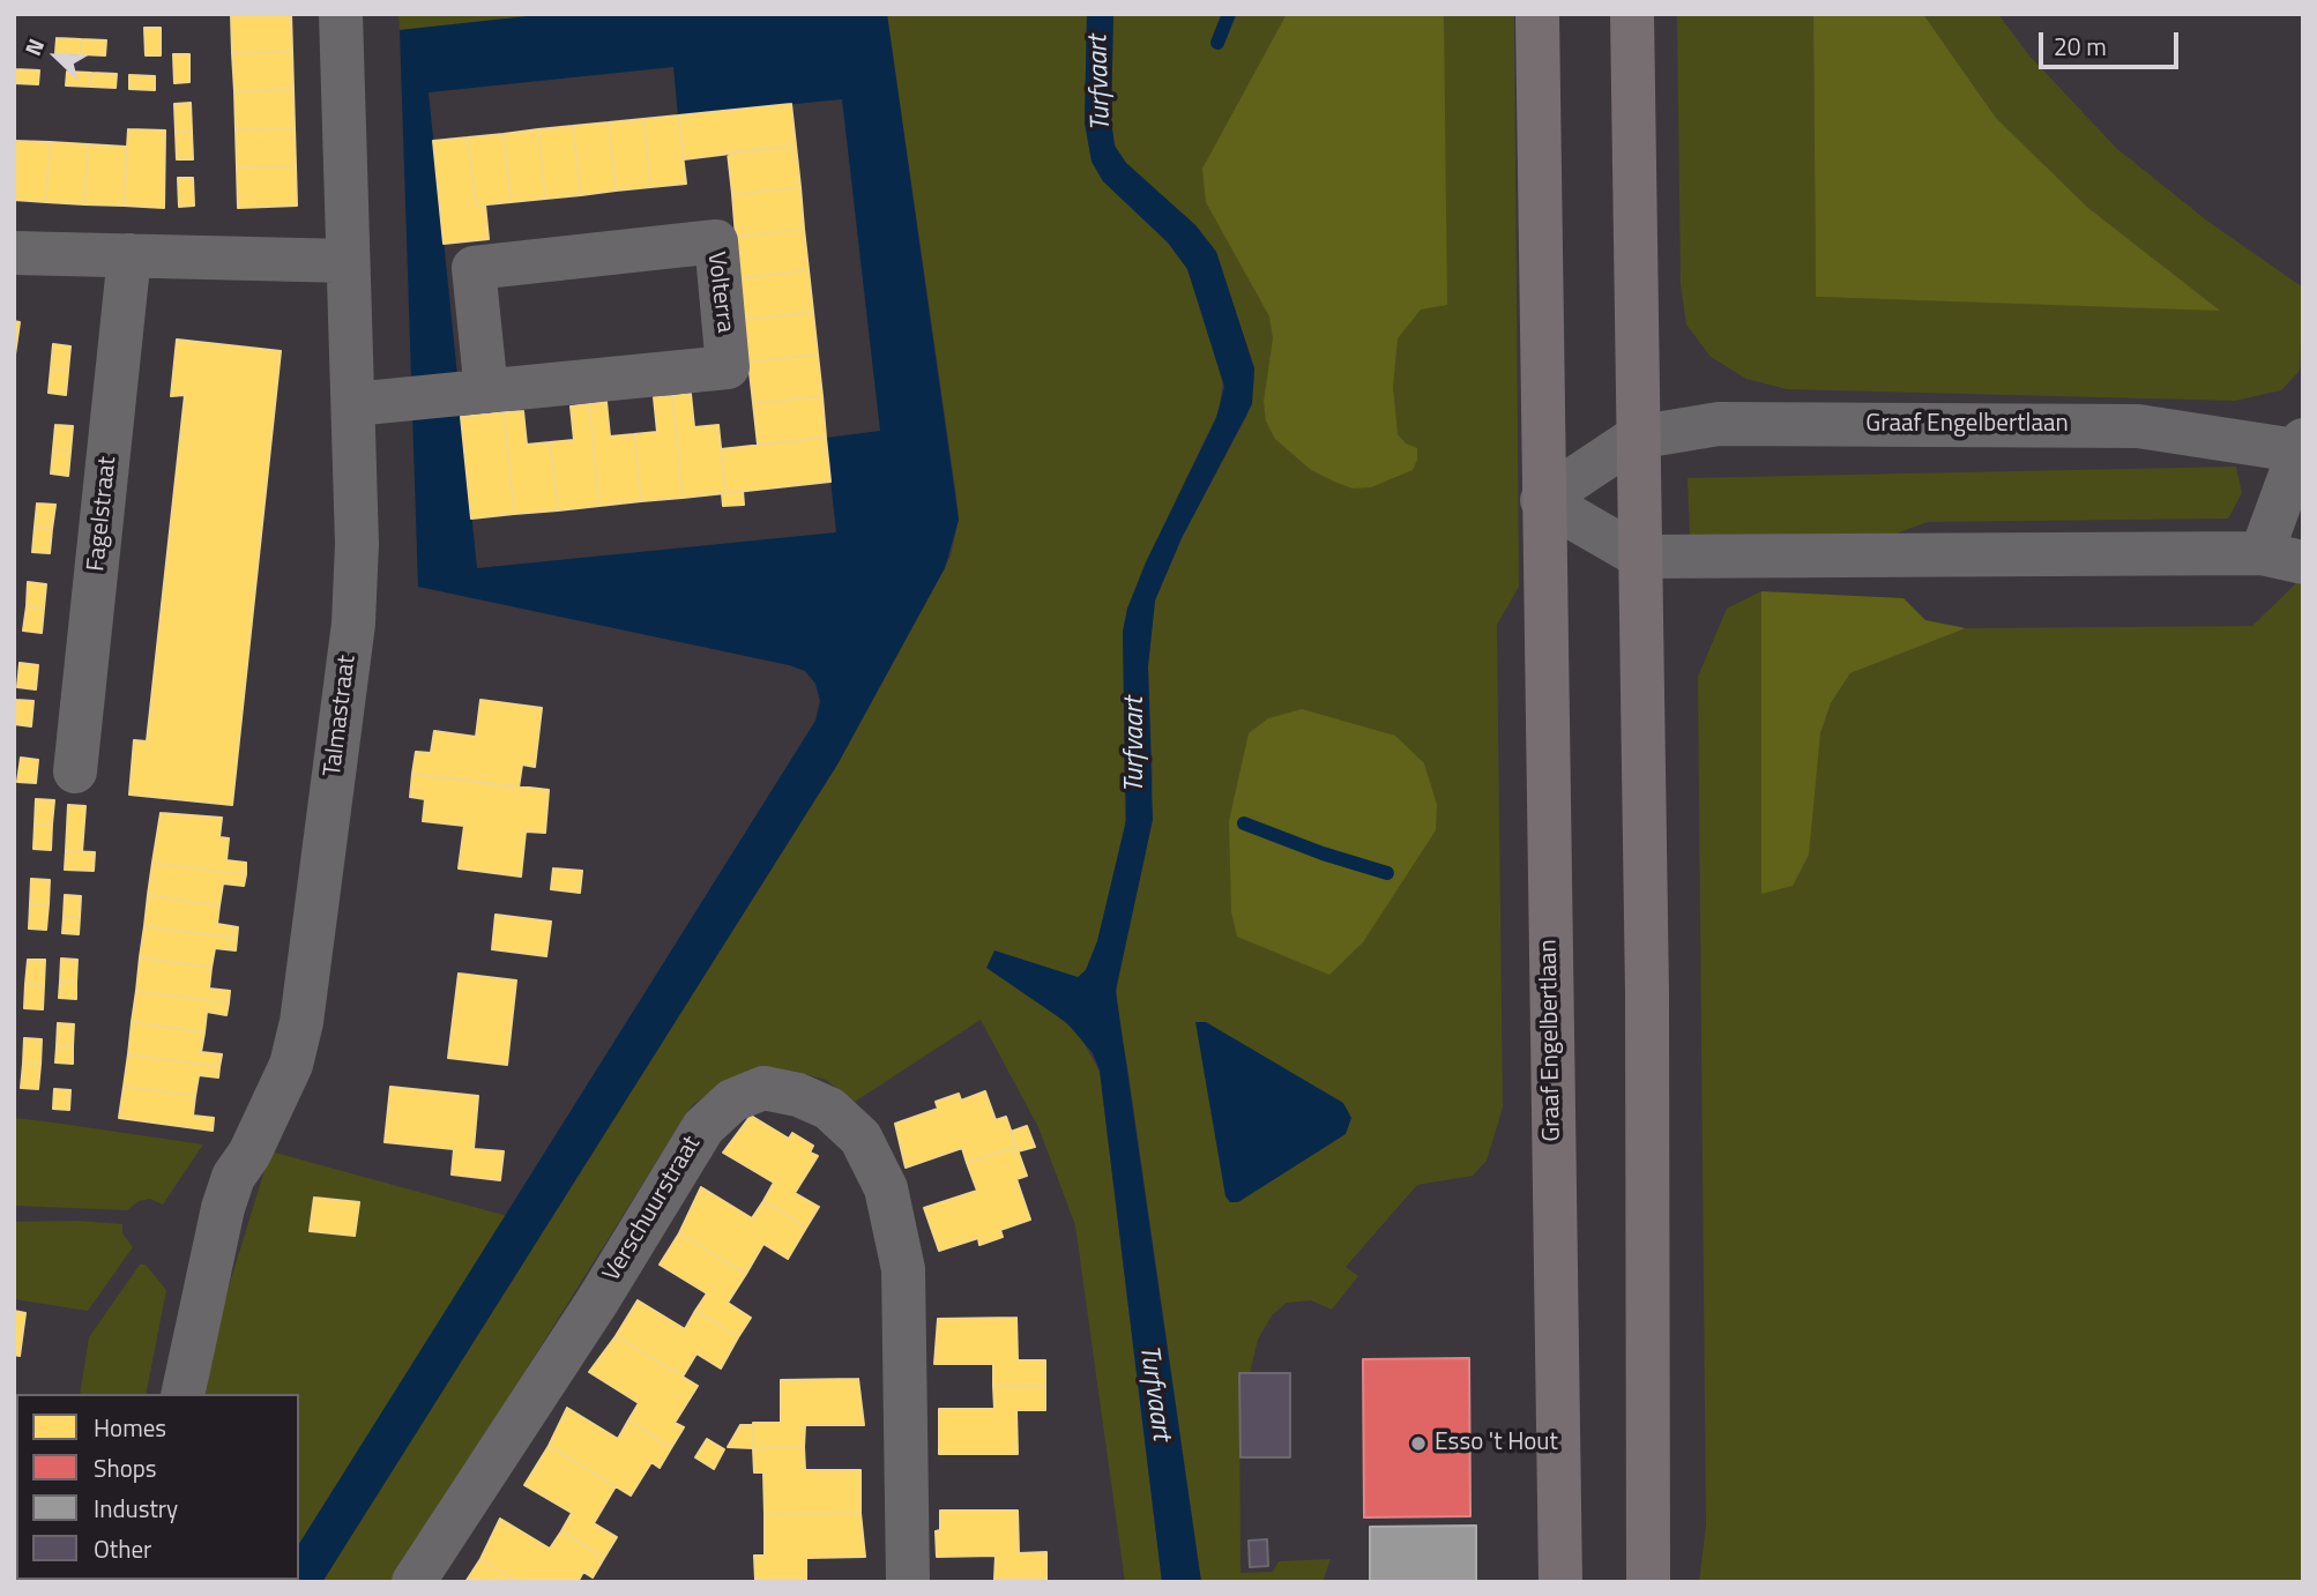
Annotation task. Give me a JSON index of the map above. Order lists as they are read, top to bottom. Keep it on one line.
{"streets":{"main road":["Graaf Engelbertlaan"],"street":["Volterra","Fagelstraat","Talmastraat","Verschuurstraat"]},"crossings":[["Volterra","Talmastraat"]],"water":["Turfvaart"],"places":["Esso 't Hout"],"legend":["Homes","Shops","Industry","Other"],"scale_bar":"20 m","north":"top left"}
